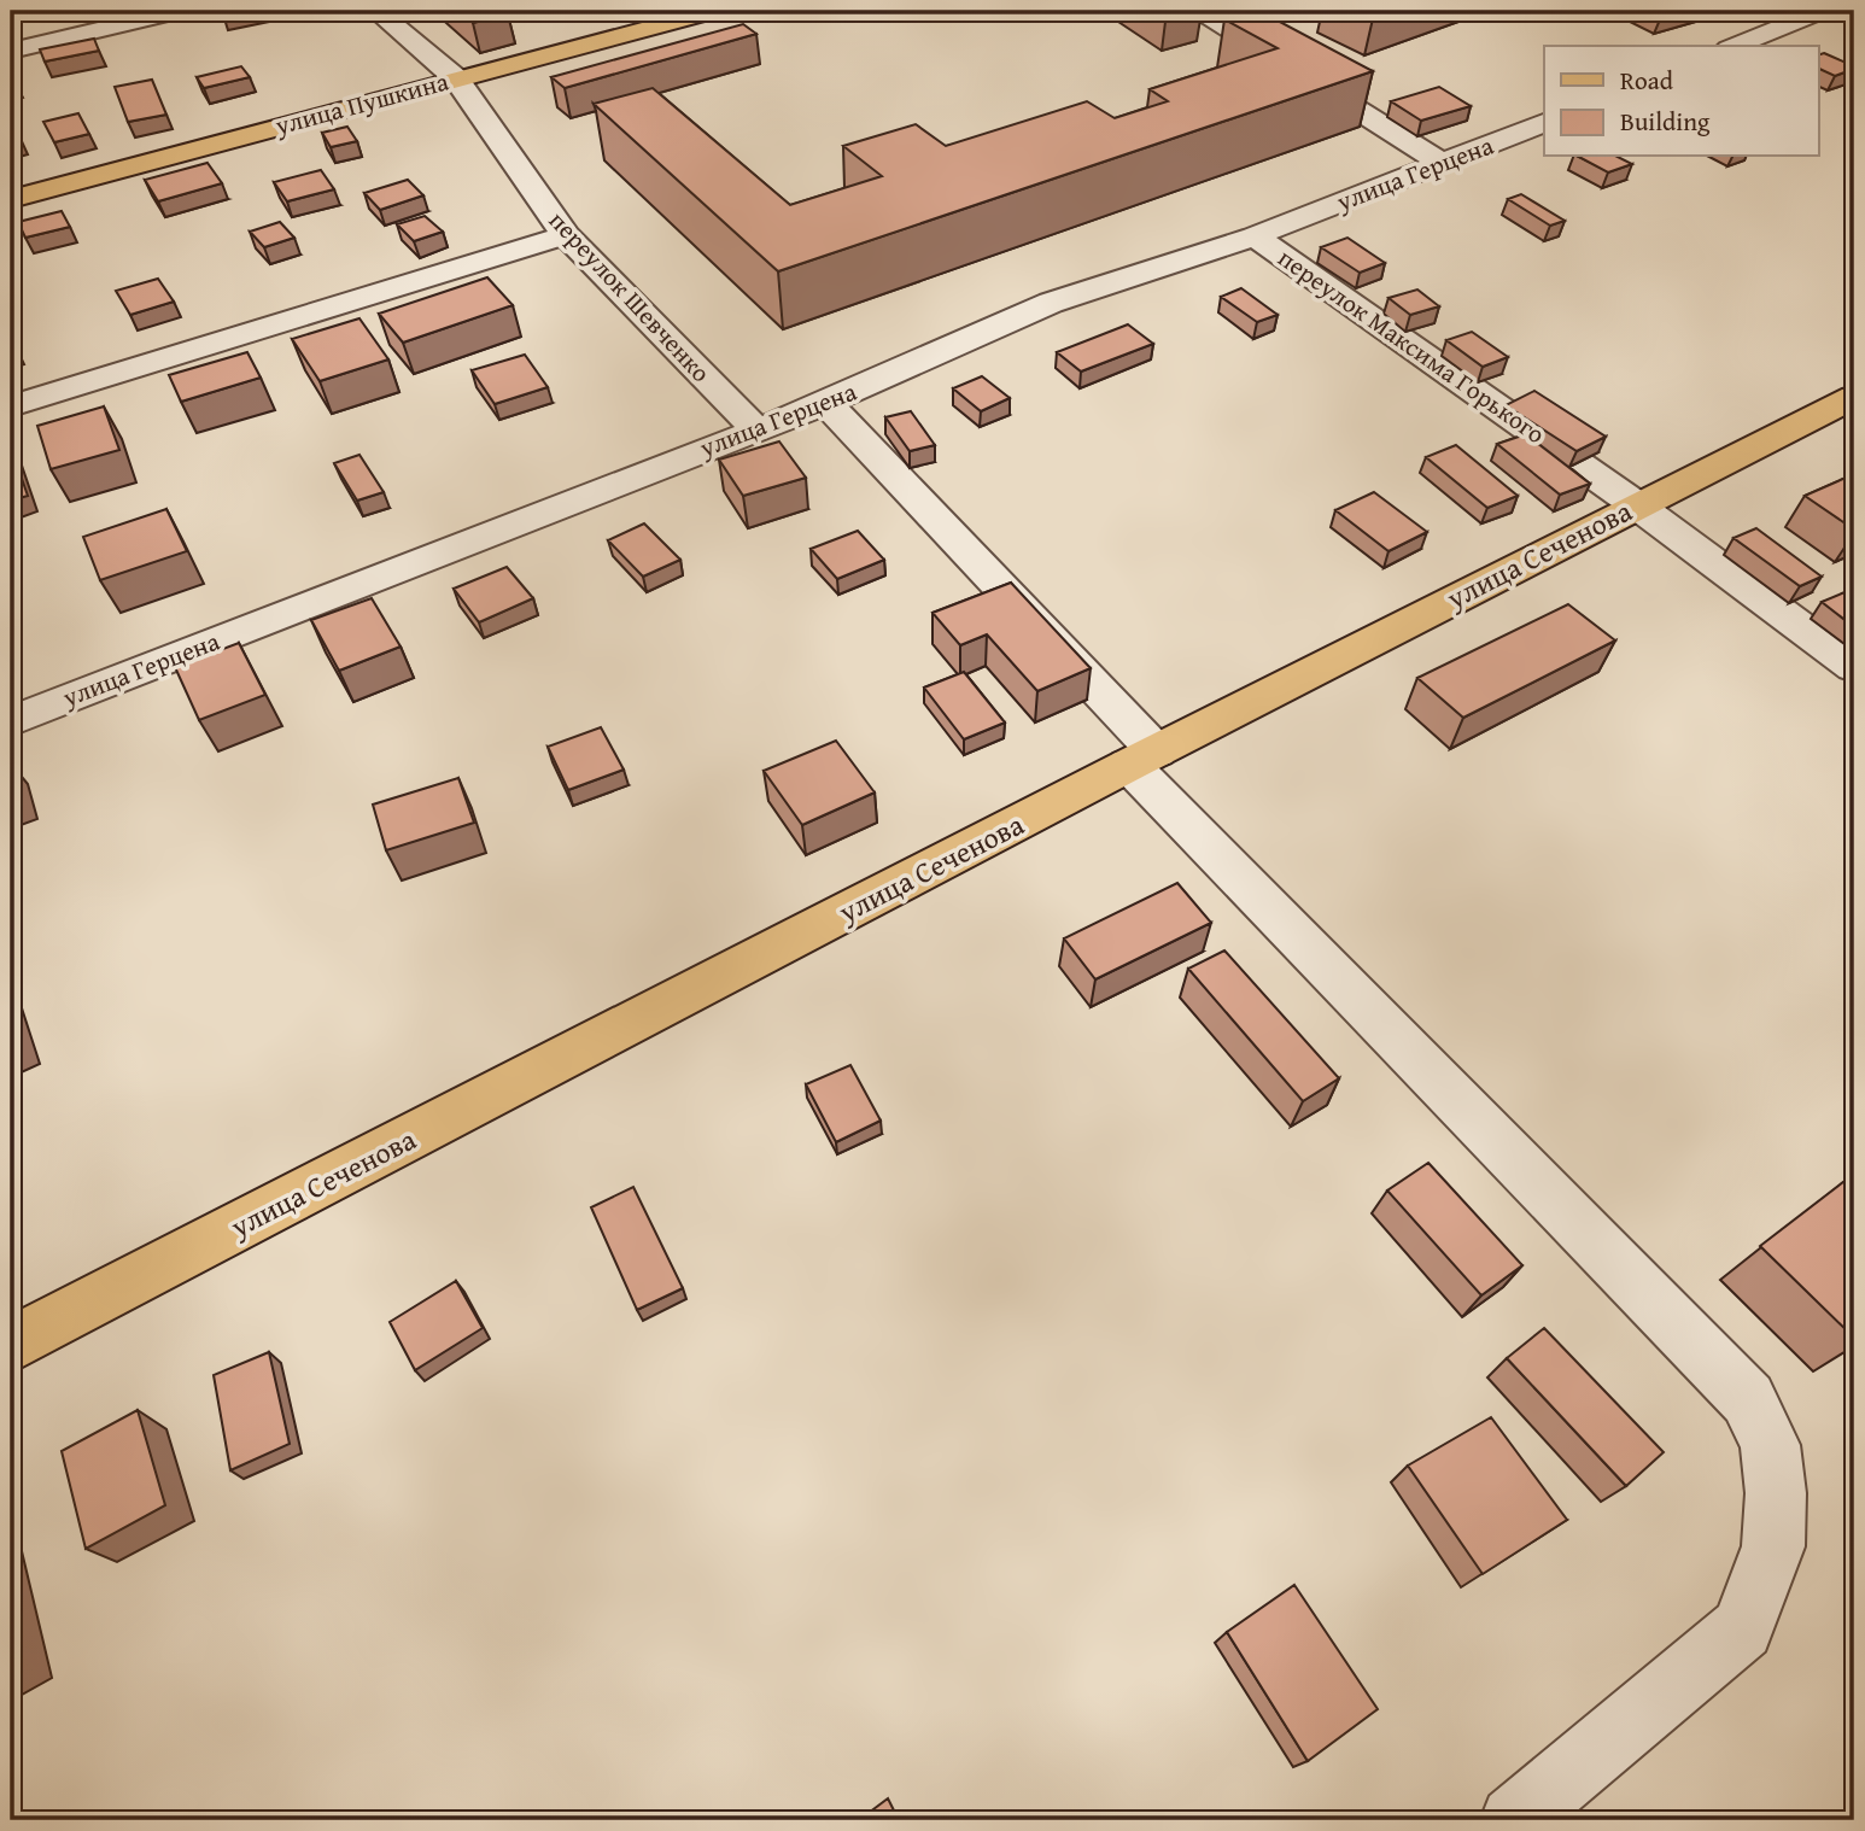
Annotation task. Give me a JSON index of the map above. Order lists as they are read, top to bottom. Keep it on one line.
{"streets":{"main road":["улица Пушкина","улица Сеченова"],"street":["улица Герцена","переулок Шевченко","переулок Максима Горького"]},"crossings":[["улица Пушкина","переулок Шевченко"],["улица Герцена","переулок Шевченко"],["улица Герцена","переулок Максима Горького"],["переулок Максима Горького","улица Сеченова"]],"legend":["Road","Building"]}
